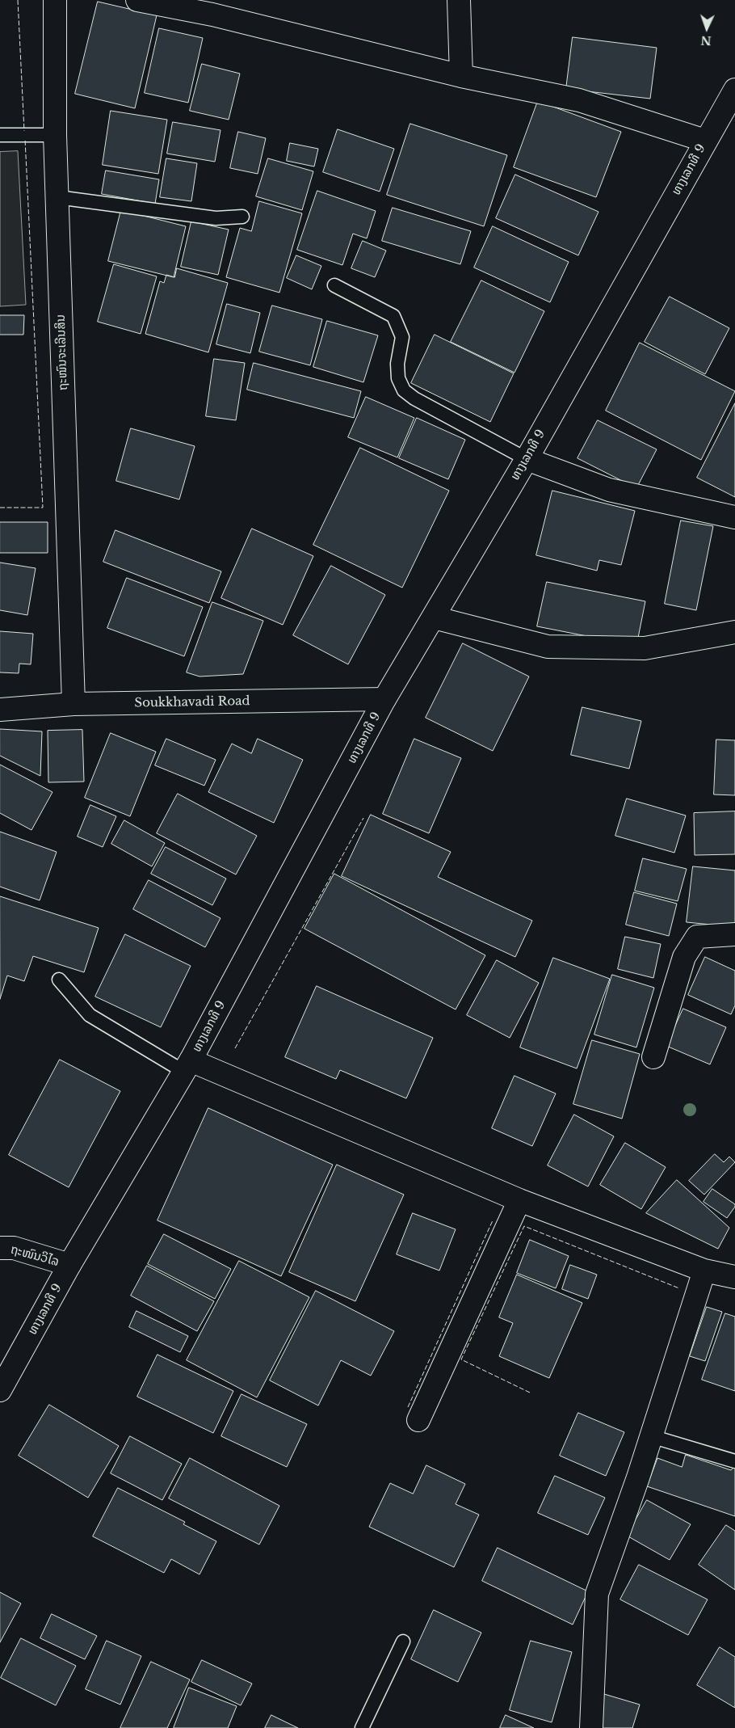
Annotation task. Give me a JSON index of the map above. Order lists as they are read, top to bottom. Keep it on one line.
{"streets":{"street":["ທາງເລກທີ 9","ຖະໜົນຈະເລີນສິນ","Soukkhavadi Road","ຖະໜົນວິໄລ"]},"crossings":[["ທາງເລກທີ 9","Soukkhavadi Road"],["ທາງເລກທີ 9","ຖະໜົນວິໄລ"],["ຖະໜົນຈະເລີນສິນ","Soukkhavadi Road"]],"north":"bottom"}
